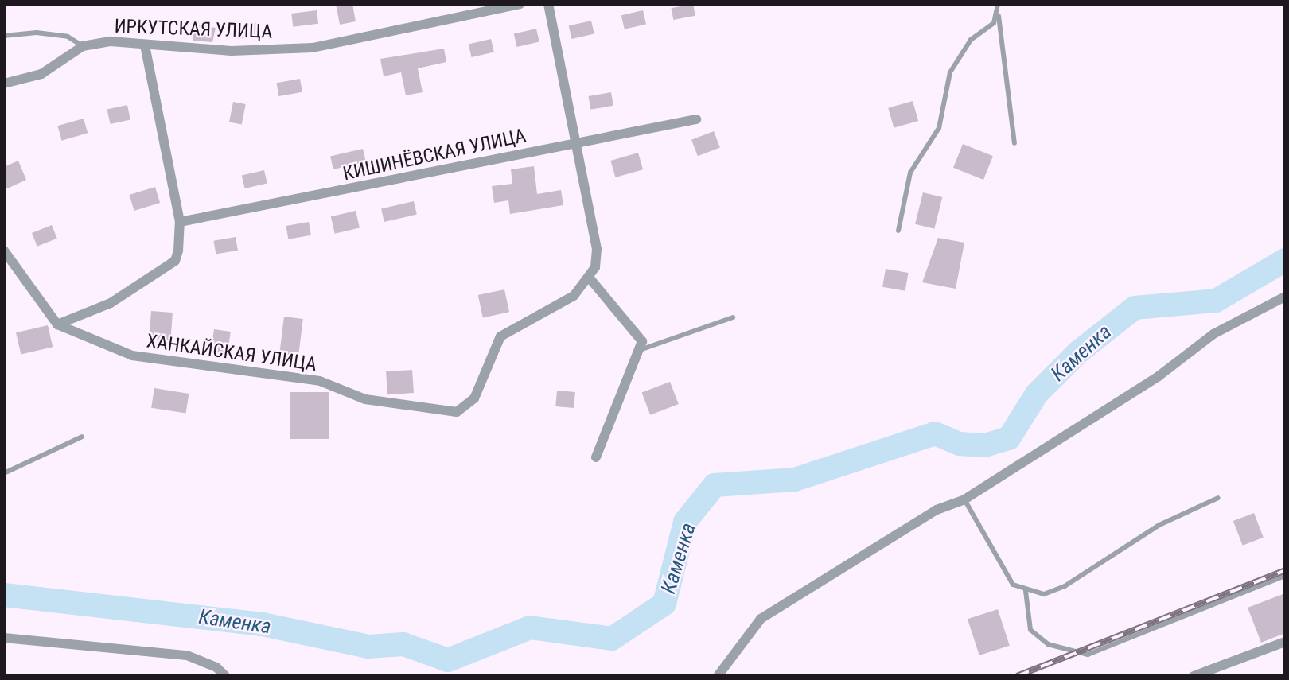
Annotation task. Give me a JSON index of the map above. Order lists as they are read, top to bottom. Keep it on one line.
{"streets":{"street":["ИРКУТСКАЯ УЛИЦА","КИШИНЁВСКАЯ УЛИЦА","ХАНКАЙСКАЯ УЛИЦА"]},"water":["Каменка"]}
